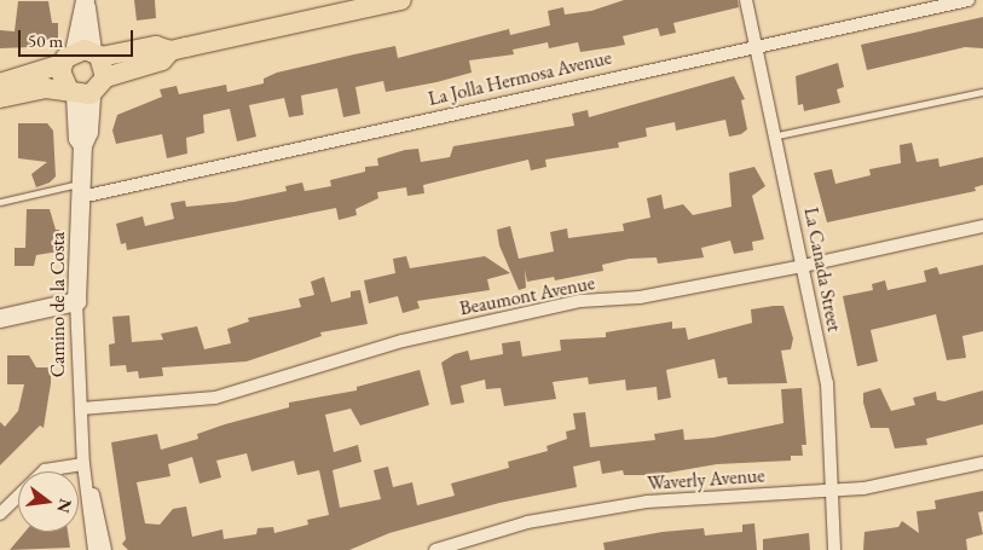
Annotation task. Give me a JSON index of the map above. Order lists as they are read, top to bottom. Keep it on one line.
{"streets":{"street":["La Jolla Hermosa Avenue","La Canada Street","Beaumont Avenue","Camino de la Costa","Waverly Avenue"]},"crossings":[["La Jolla Hermosa Avenue","La Canada Street"],["La Jolla Hermosa Avenue","Camino de la Costa"],["La Canada Street","Beaumont Avenue"],["La Canada Street","Waverly Avenue"],["Beaumont Avenue","Camino de la Costa"]],"scale_bar":"50 m","north":"right"}
